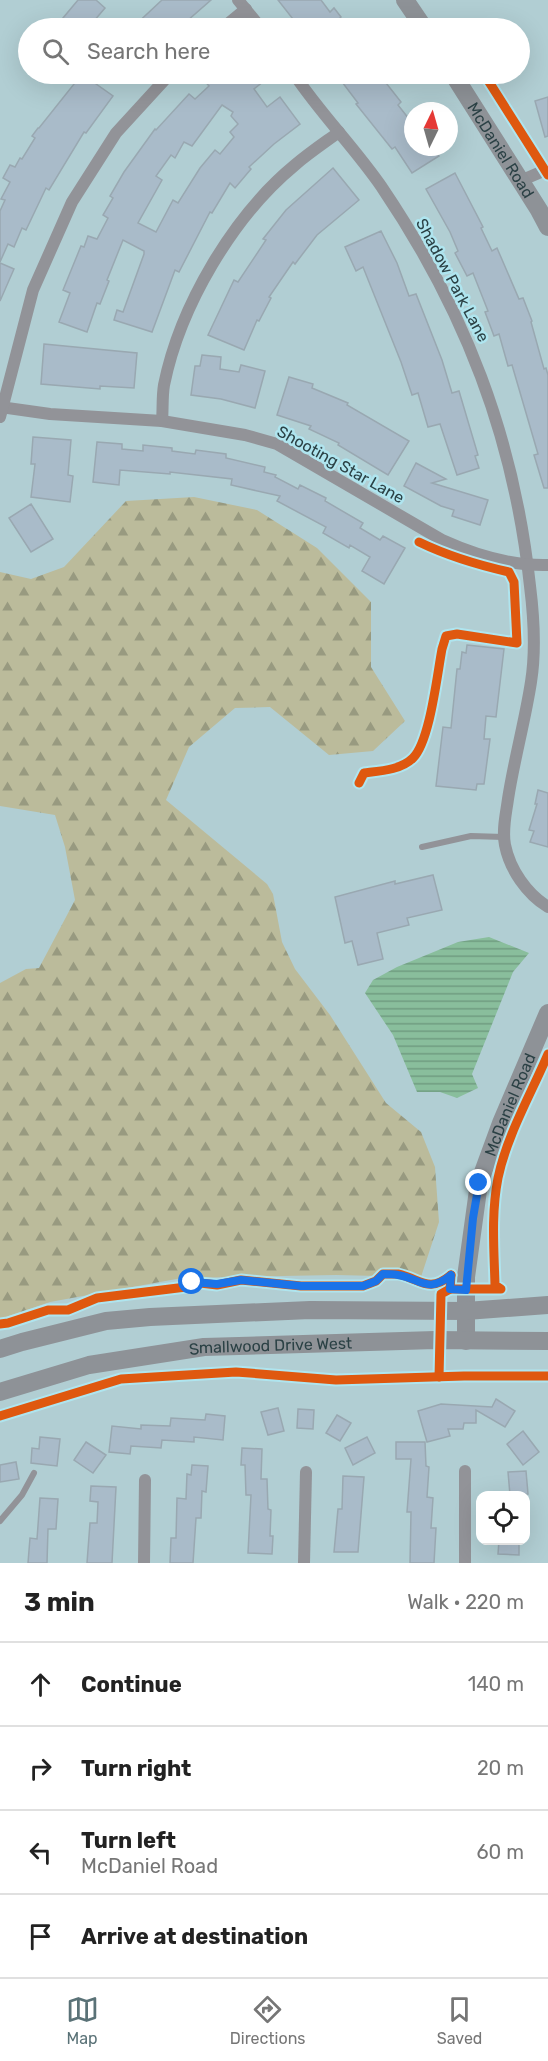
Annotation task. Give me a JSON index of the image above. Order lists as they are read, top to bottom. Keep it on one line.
{"streets":{"street":["McDaniel Road","Shadow Park Lane","Shooting Star Lane","Smallwood Drive West"]},"crossings":[["McDaniel Road","Smallwood Drive West"],["Shadow Park Lane","Shooting Star Lane"]],"north":"top","page":{"search":"Search here","heading":["3 min","Walk · 220 m"],"list":[["Continue","140 m"],["Turn right","20 m"],["Turn left","McDaniel Road","60 m"],"Arrive at destination"],"nav":["Map","Directions","Saved"]}}
